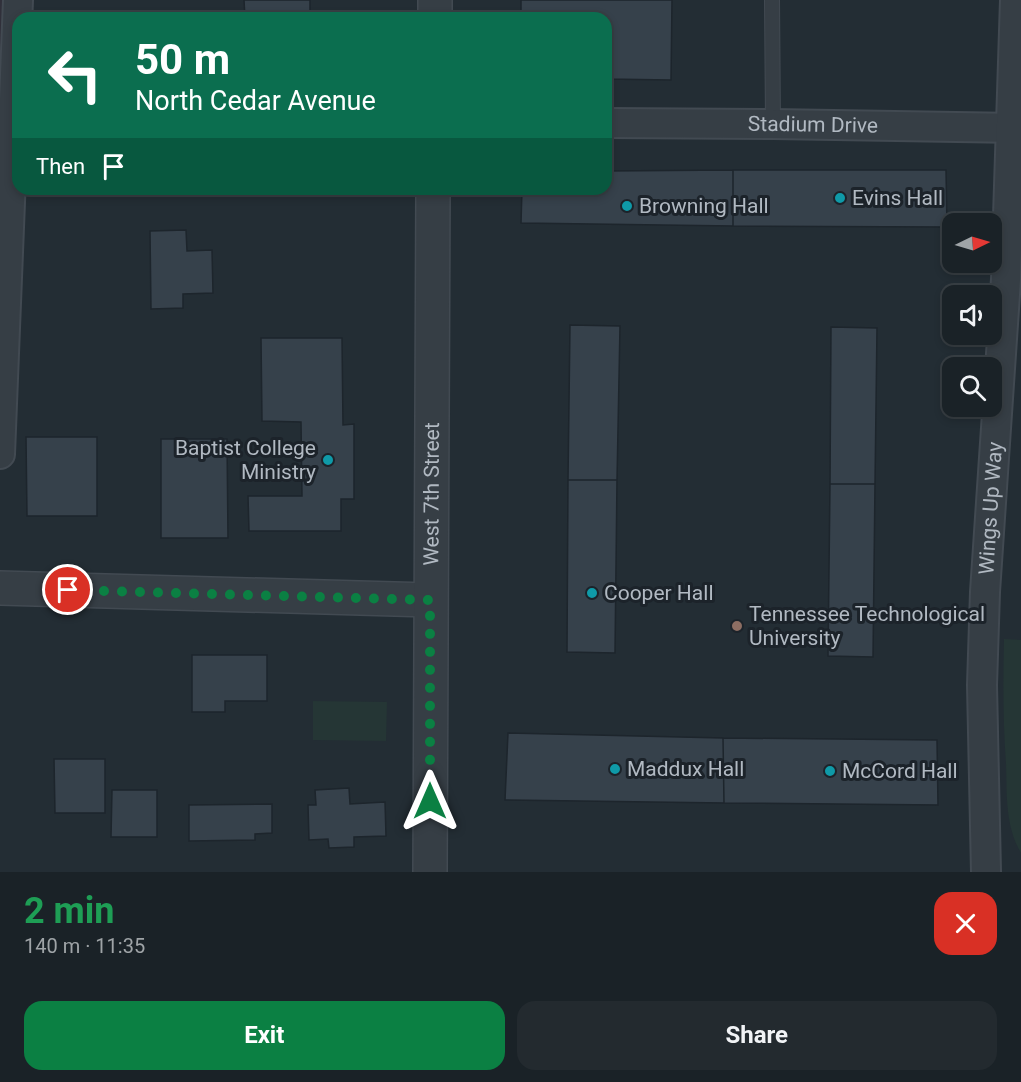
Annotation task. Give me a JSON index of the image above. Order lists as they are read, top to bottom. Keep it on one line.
{"streets":{"street":["Stadium Drive","West 7th Street","Wings Up Way"]},"crossings":[["Stadium Drive","Wings Up Way"]],"places":["Evins Hall","Browning Hall","Baptist College Ministry","Cooper Hall","Tennessee Technological University","Maddux Hall","McCord Hall"],"north":"right","page":{"turn":["50 m","North Cedar Avenue"],"then":"Then","heading":["2 min","140 m · 11:35"],"buttons":["Exit","Share"]}}
